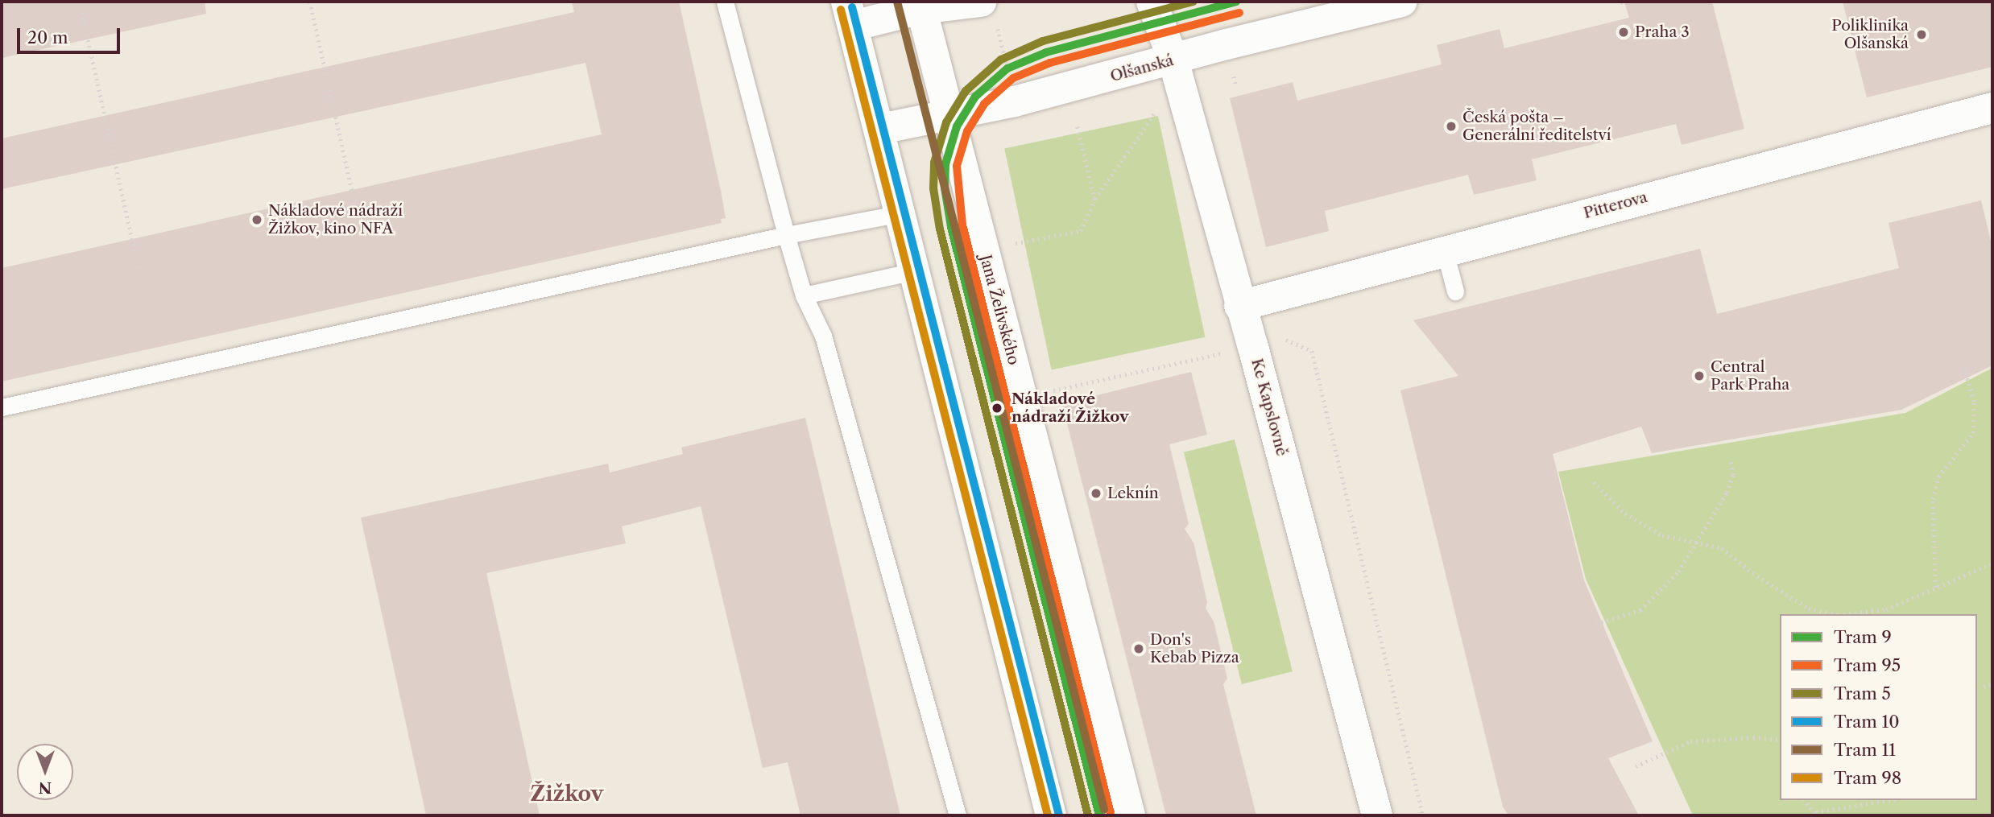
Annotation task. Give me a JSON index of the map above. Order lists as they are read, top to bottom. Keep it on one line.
{"streets":{"street":["Olšanská","Pitterova","Jana Želivského","Ke Kapslovně"]},"crossings":[["Olšanská","Jana Želivského"],["Olšanská","Ke Kapslovně"],["Pitterova","Ke Kapslovně"]],"districts":["Žižkov"],"places":["Praha 3","Poliklinika Olšanská","Česká pošta – Generální ředitelství","Nákladové nádraží Žižkov, kino NFA","Central Park Praha","Nákladové nádraží Žižkov","Leknín","Don's Kebab Pizza"],"lines":["tram line 9","tram line 5","tram line 11","tram line 10","tram line 98","tram line 95"],"legend":["Tram 9","Tram 95","Tram 5","Tram 10","Tram 11","Tram 98"],"scale_bar":"20 m","north":"bottom"}
